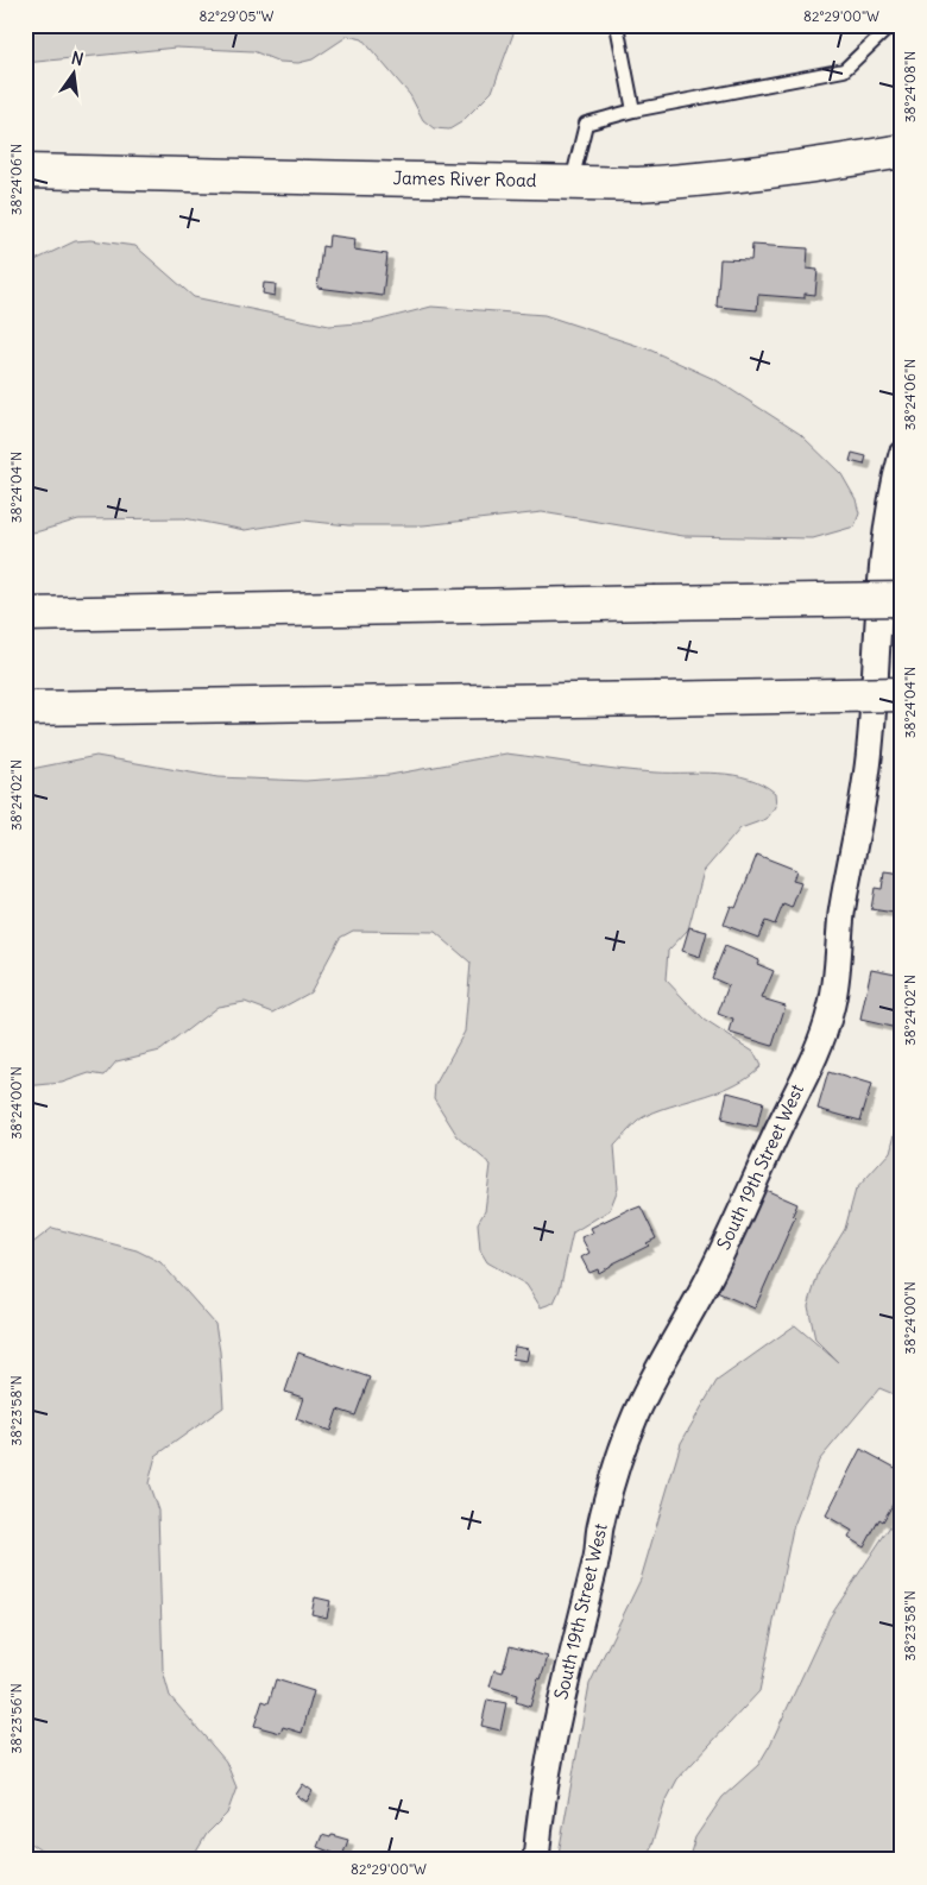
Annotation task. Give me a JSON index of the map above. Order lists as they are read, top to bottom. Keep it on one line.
{"streets":{"main road":["James River Road"],"street":["South 19th Street West"]},"north":"top","coordinates":["82°29'05\"W","82°29'00\"W","38°24'08\"N","38°24'06\"N","38°24'04\"N","38°24'02\"N","38°24'00\"N","38°23'58\"N","38°23'56\"N"]}
